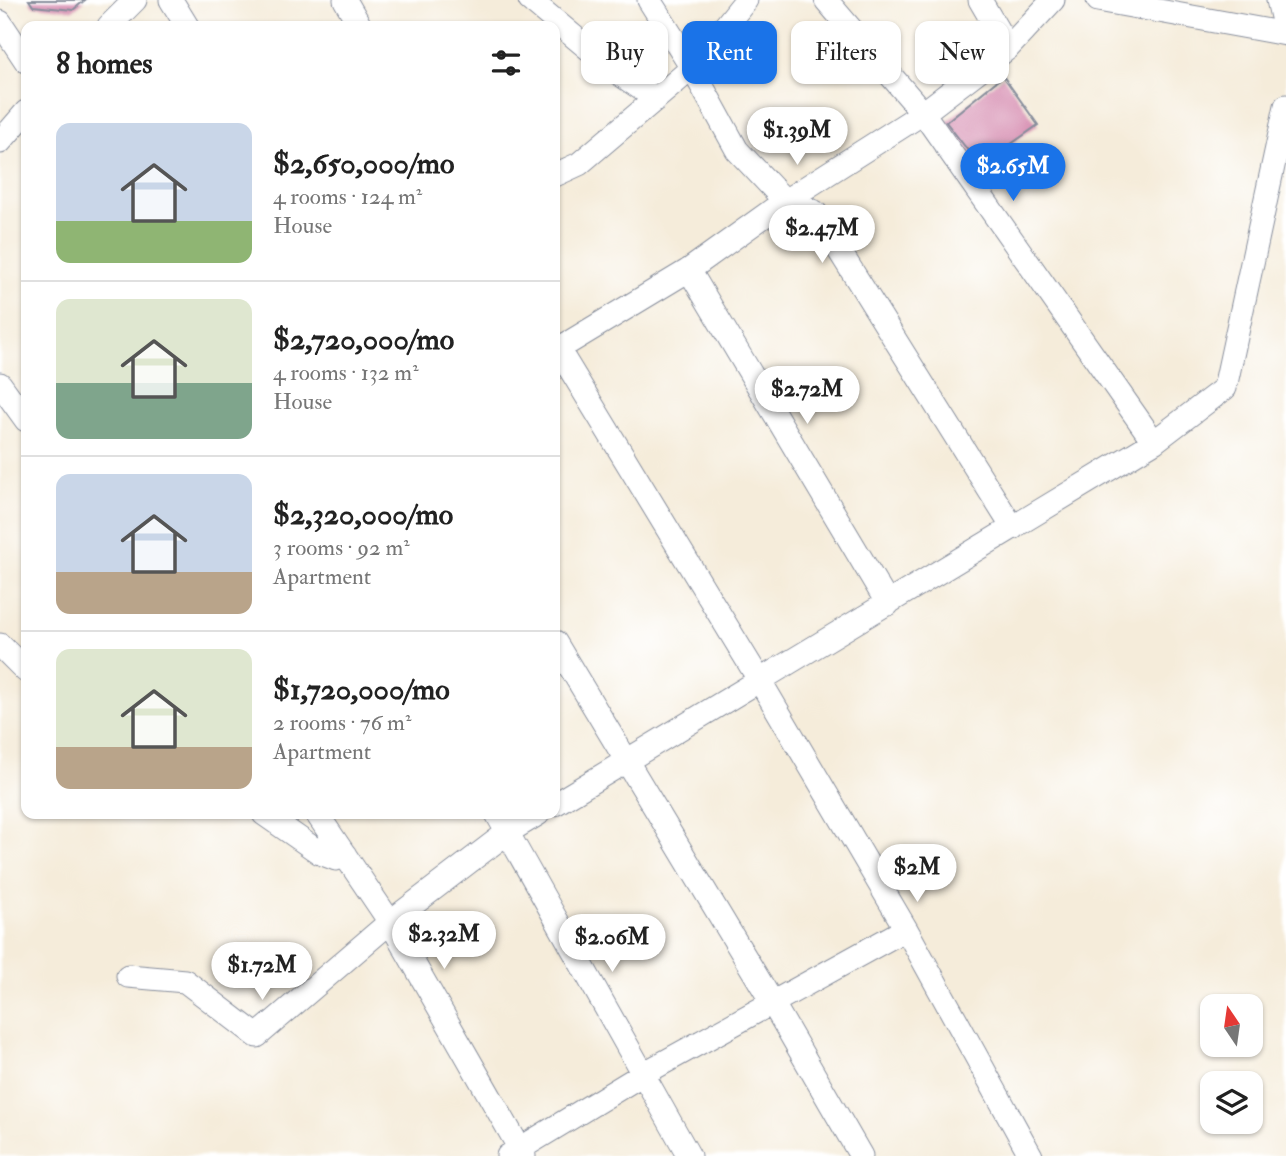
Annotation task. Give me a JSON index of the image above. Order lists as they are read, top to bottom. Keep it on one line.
{"north":"top","page":{"chip":["Buy","Rent","Filters","New"],"heading":"8 homes","list":[{"name":"$2,650,000/mo","note":"4 rooms · 124 m² · House"},{"name":"$2,720,000/mo","note":"4 rooms · 132 m² · House"},{"name":"$2,320,000/mo","note":"3 rooms · 92 m² · Apartment"},{"name":"$1,720,000/mo","note":"2 rooms · 76 m² · Apartment"}],"price":["$1.39M","$2.65M","$2.47M","$2.72M","$2M","$2.32M","$2.06M","$1.72M"]}}
